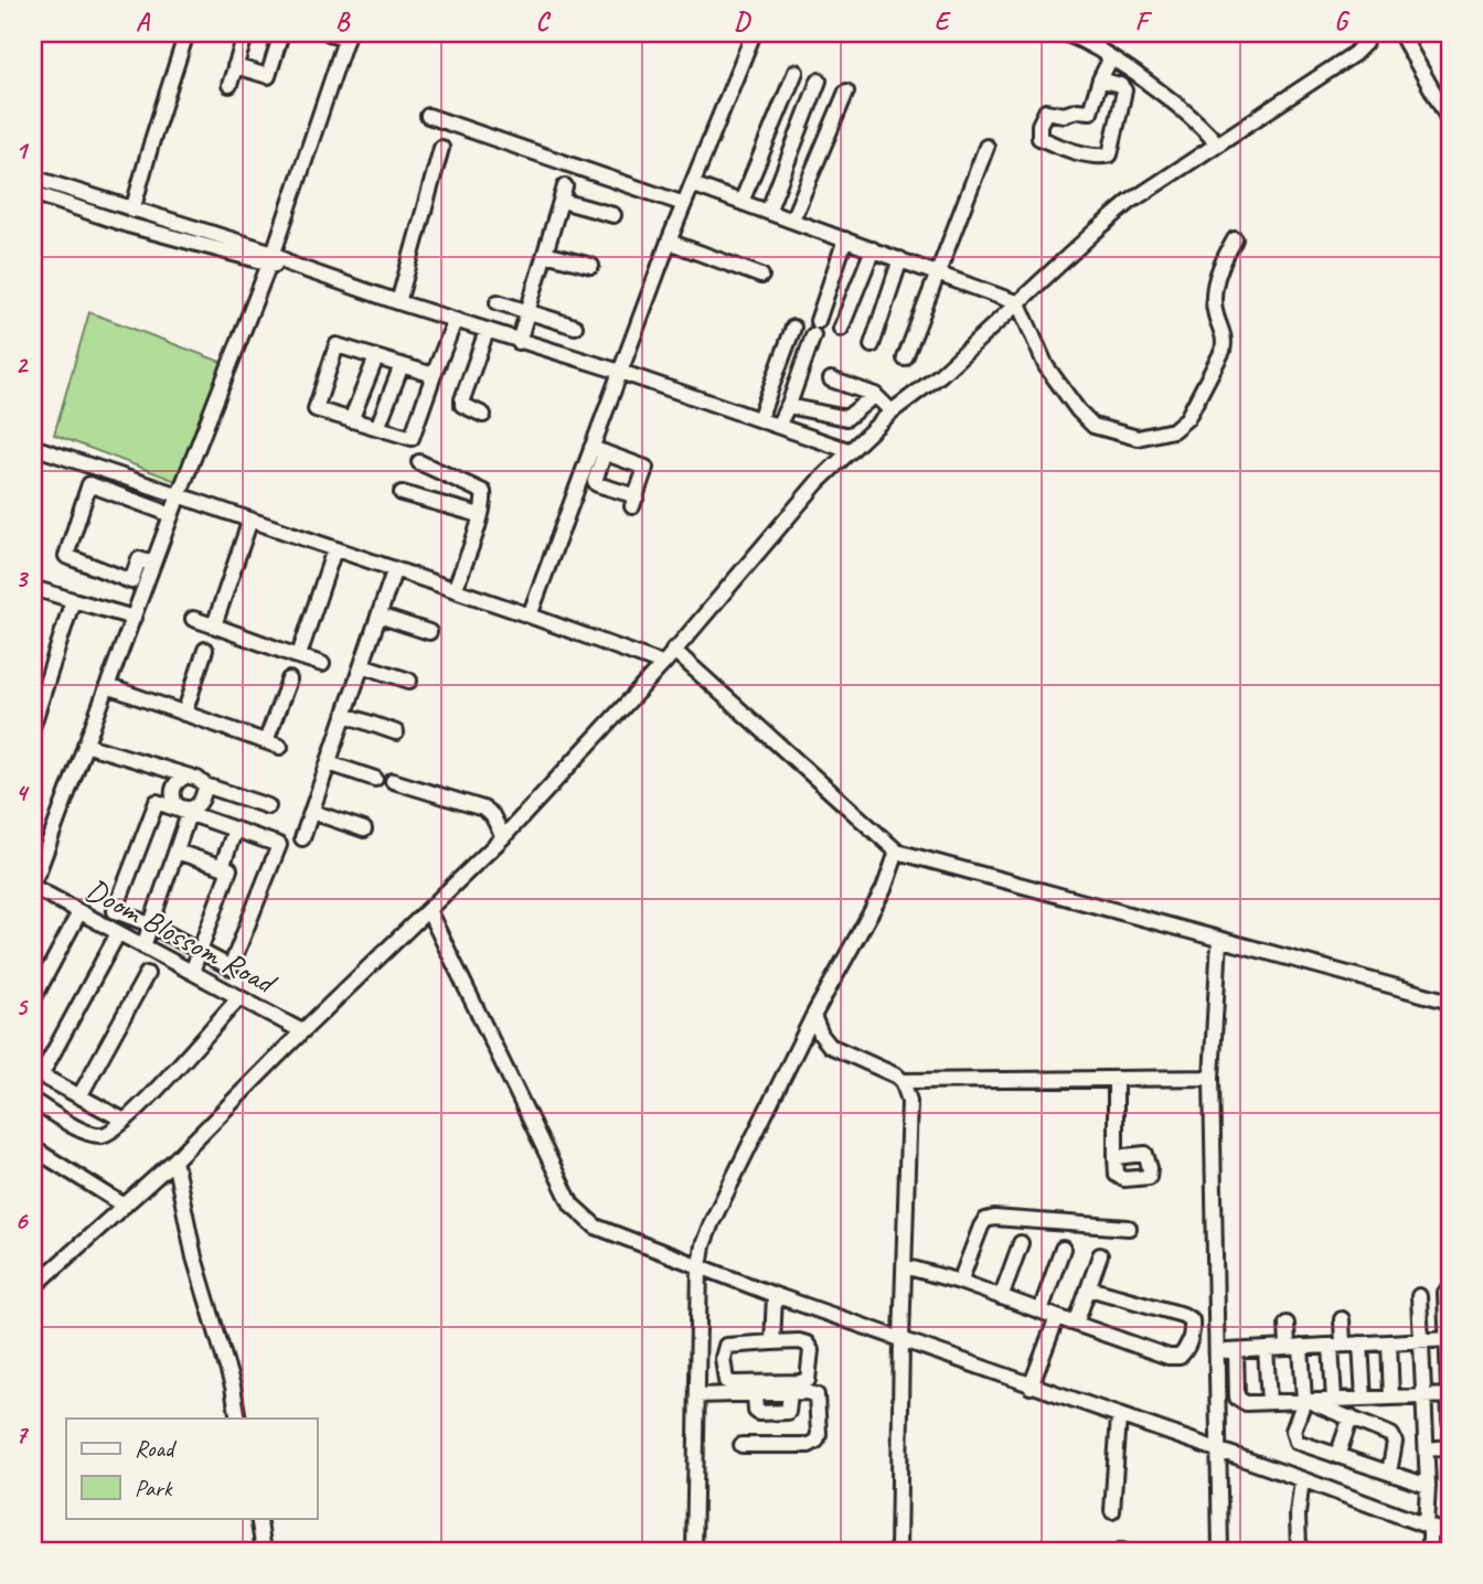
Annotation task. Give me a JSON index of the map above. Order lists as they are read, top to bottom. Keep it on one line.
{"streets":{"street":["Doom Blossom Road"]},"legend":["Road","Park"],"grid":{"columns":["A","B","C","D","E","F","G"],"rows":["1","2","3","4","5","6","7"]}}
